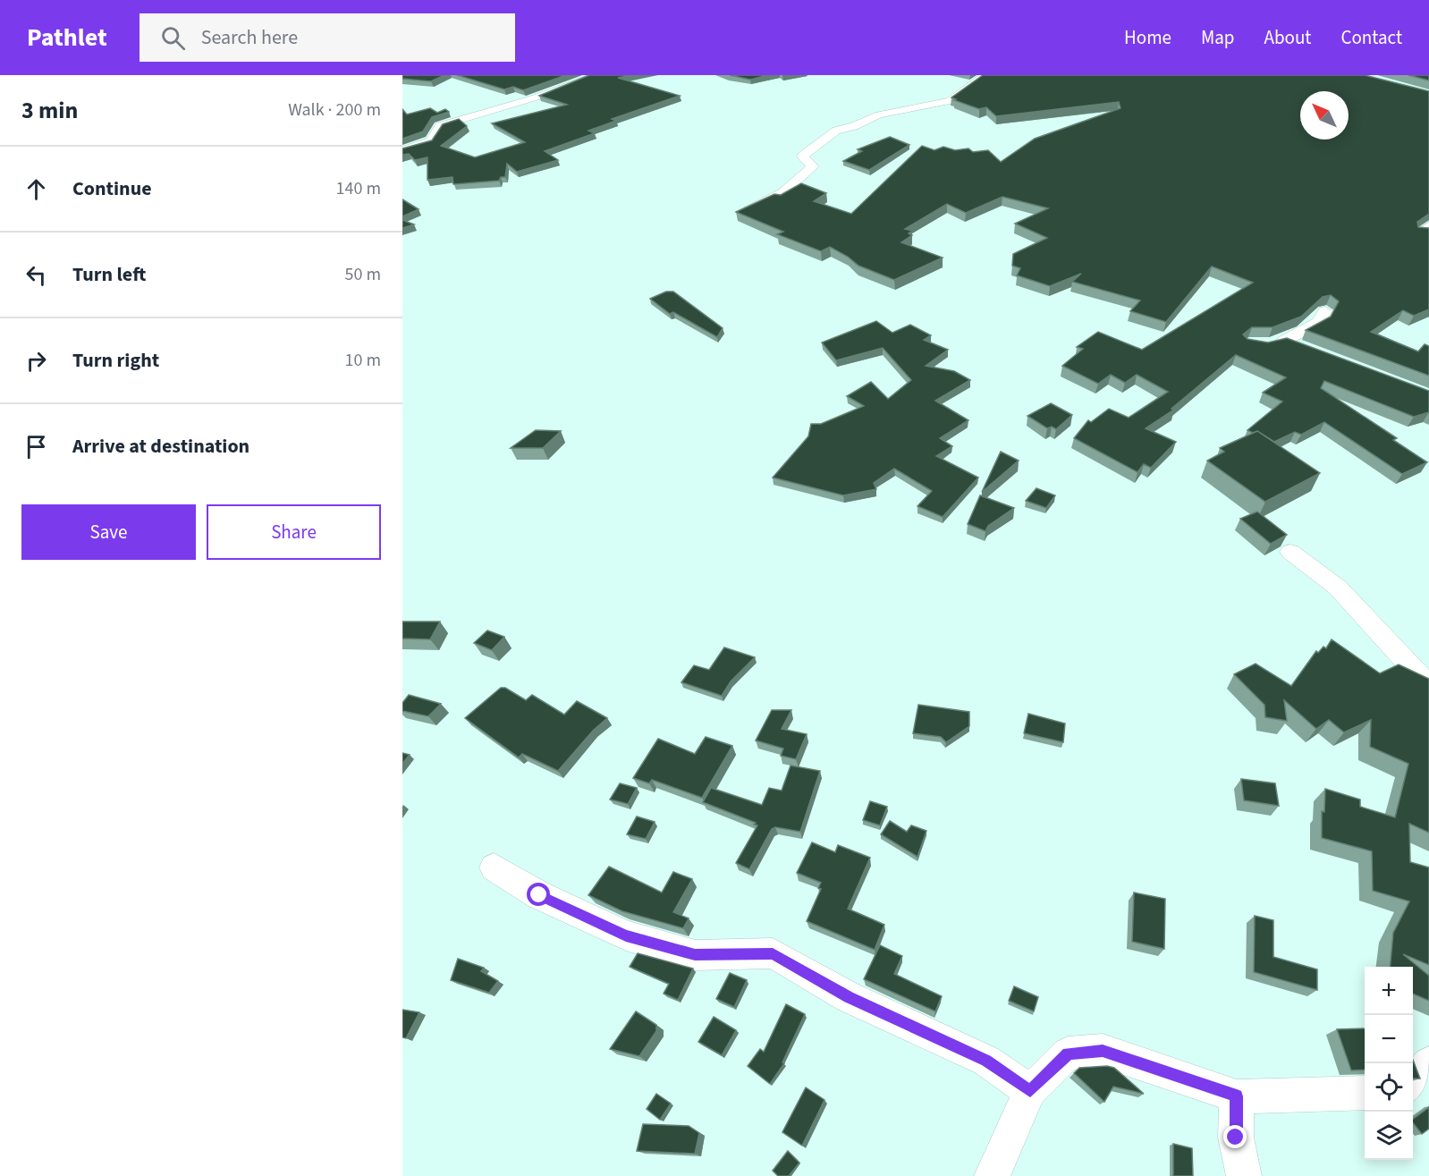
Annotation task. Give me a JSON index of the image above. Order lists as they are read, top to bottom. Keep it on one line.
{"north":"top left","page":{"header":"Pathlet","search":"Search here","nav":["Home","Map","About","Contact"],"heading":["3 min","Walk · 200 m"],"list":[["Continue","140 m"],["Turn left","50 m"],["Turn right","10 m"],"Arrive at destination"],"buttons":["Save","Share"],"map_buttons":["+","−"]}}
